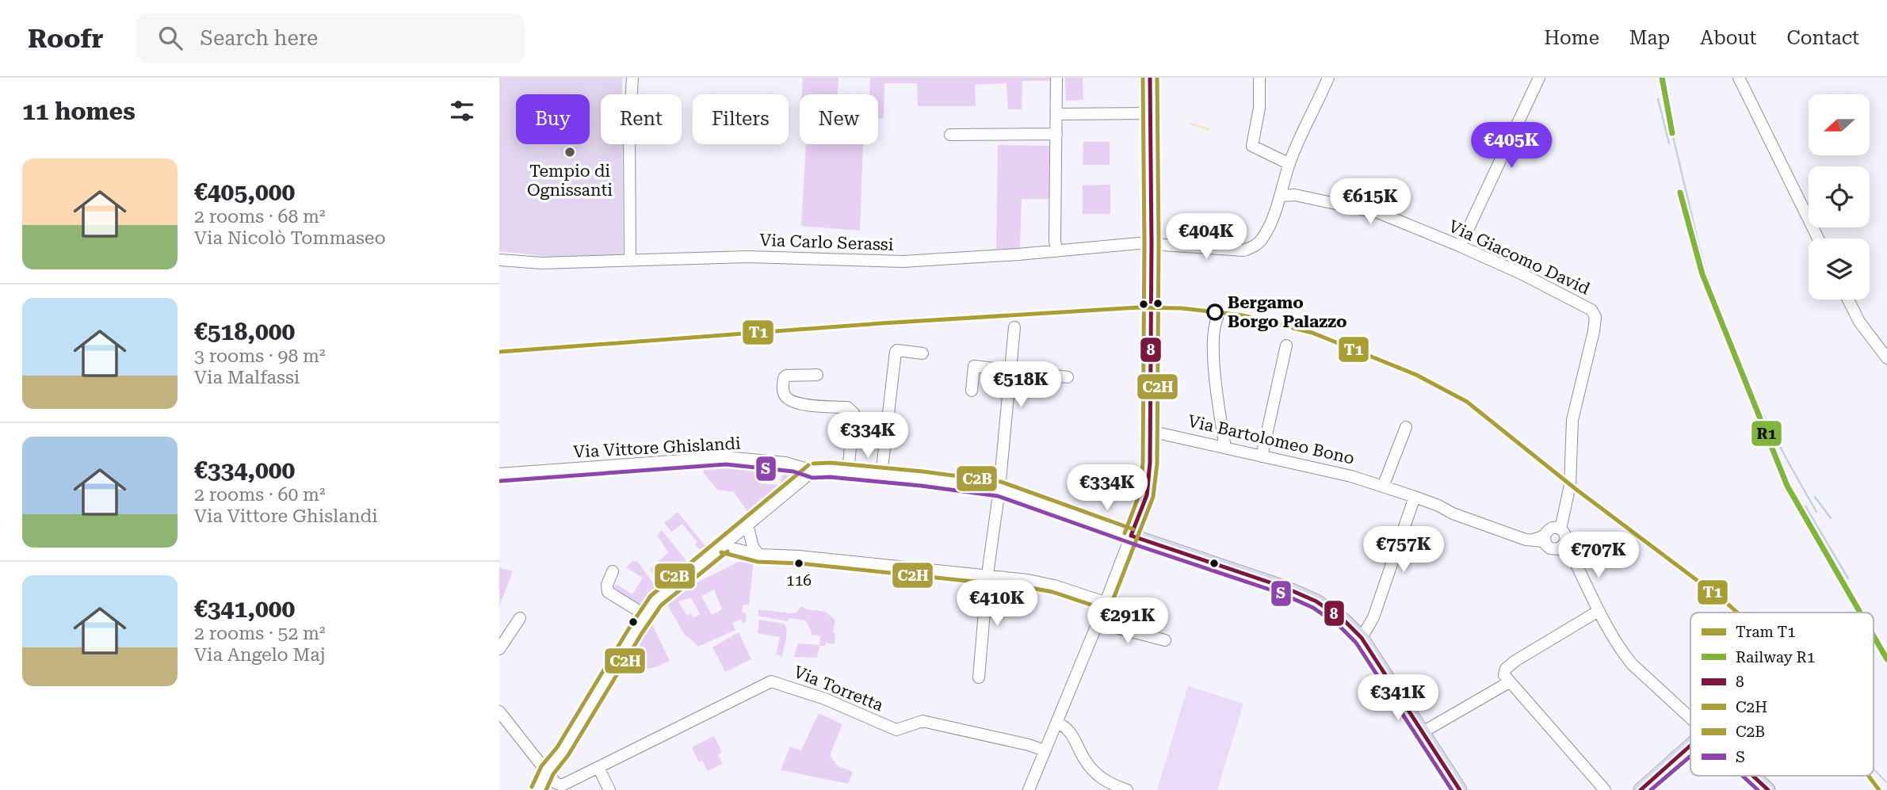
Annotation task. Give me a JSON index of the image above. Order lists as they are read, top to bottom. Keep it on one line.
{"streets":{"street":["Via Carlo Serassi","Via Giacomo David","Via Bartolomeo Bono","Via Vittore Ghislandi","Via Torretta"]},"crossings":[["Via Carlo Serassi","Via Giacomo David"],["Via Giacomo David","Via Bartolomeo Bono"]],"places":["Tempio di Ognissanti","Bergamo Borgo Palazzo","116"],"lines":["rail line R1","transit line 8","transit line C2H","transit line C2B","tram line T1","transit line S"],"legend":["Tram T1","Railway R1","8","C2H","C2B","S"],"north":"left","page":{"header":"Roofr","search":"Search here","nav":["Home","Map","About","Contact"],"heading":"11 homes","chip":["Buy","Rent","Filters","New"],"price":["€405K","€615K","€404K","€518K","€334K","€334K","€757K","€707K","€410K","€291K","€341K"],"list":[{"name":"€405,000","note":"2 rooms · 68 m² · Via Nicolò Tommaseo"},{"name":"€518,000","note":"3 rooms · 98 m² · Via Malfassi"},{"name":"€334,000","note":"2 rooms · 60 m² · Via Vittore Ghislandi"},{"name":"€341,000","note":"2 rooms · 52 m² · Via Angelo Maj"}]}}
